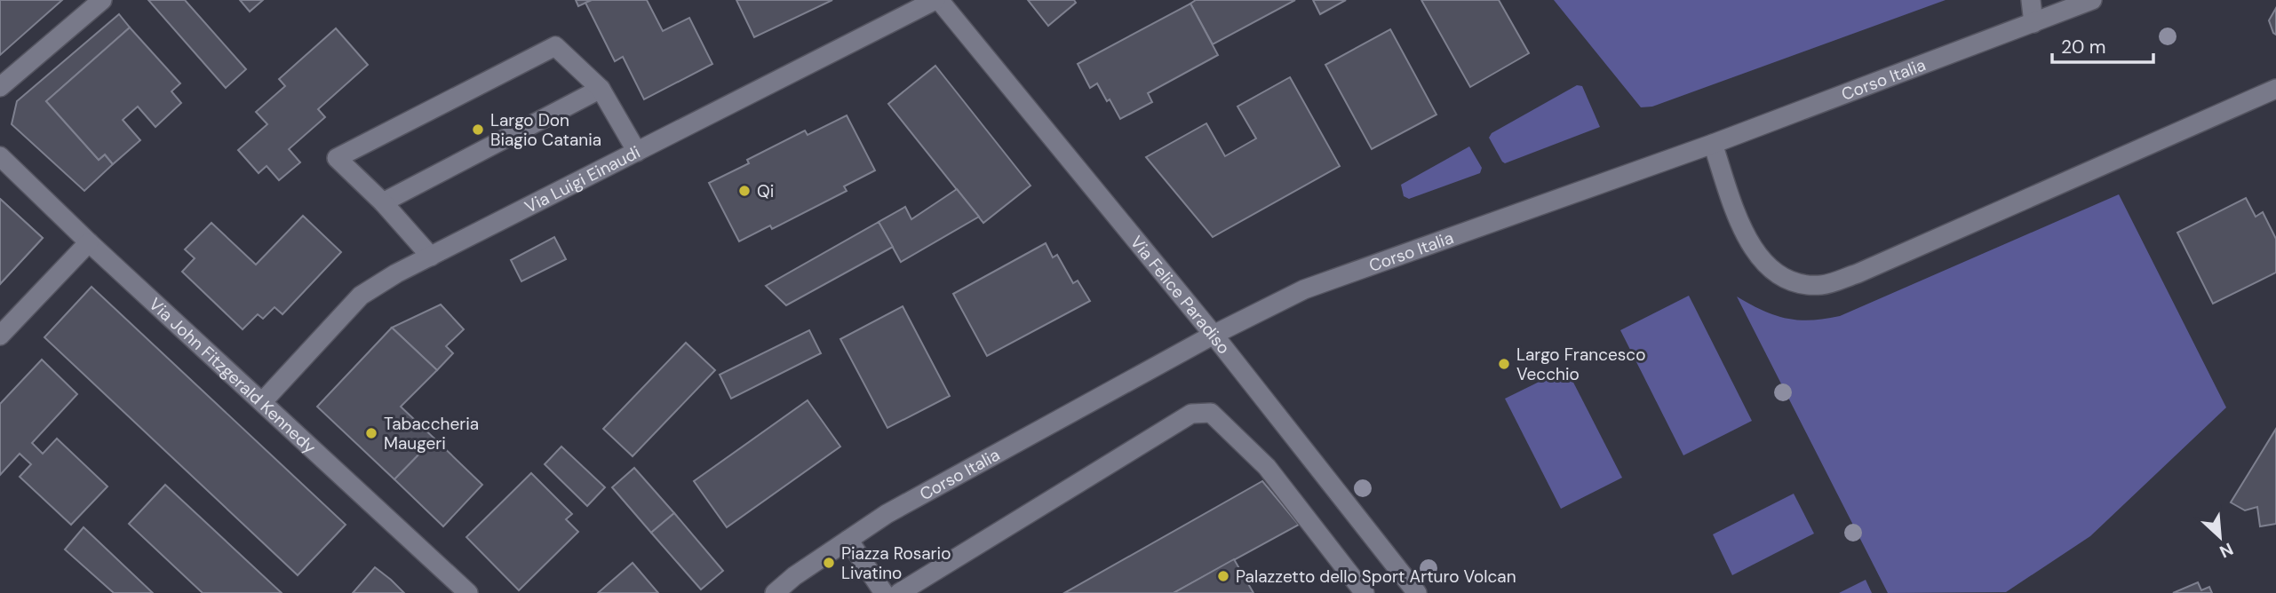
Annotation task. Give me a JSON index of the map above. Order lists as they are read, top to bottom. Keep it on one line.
{"streets":{"street":["Corso Italia","Via Luigi Einaudi","Via Felice Paradiso","Via John Fitzgerald Kennedy"]},"crossings":[["Corso Italia","Via Felice Paradiso"],["Via Luigi Einaudi","Via Felice Paradiso"],["Via Luigi Einaudi","Via John Fitzgerald Kennedy"]],"places":["Largo Don Biagio Catania","Qi","Largo Francesco Vecchio","Tabaccheria Maugeri","Piazza Rosario Livatino","Palazzetto dello Sport Arturo Volcan"],"scale_bar":"20 m","north":"bottom right"}
